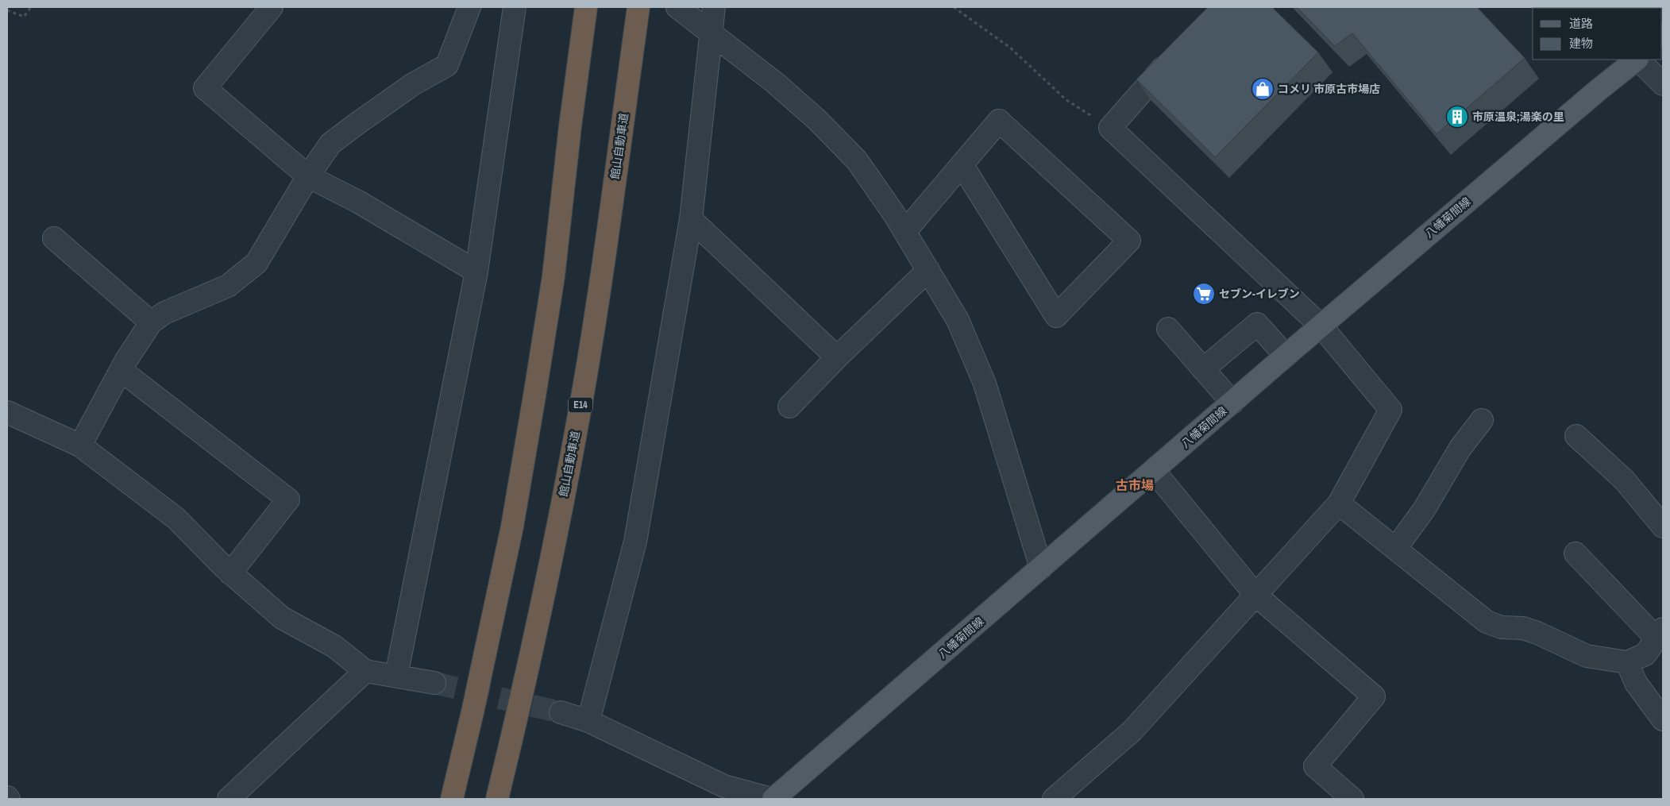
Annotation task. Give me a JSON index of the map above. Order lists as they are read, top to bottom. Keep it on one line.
{"streets":{"highway":["館山自動車道","E14"],"main road":["八幡菊間線"]},"districts":["古市場"],"places":{"shop":["コメリ 市原古市場店"],"building":["市原温泉;湯楽の里"],"supermarket":["セブン-イレブン"]},"legend":["道路","建物"]}
